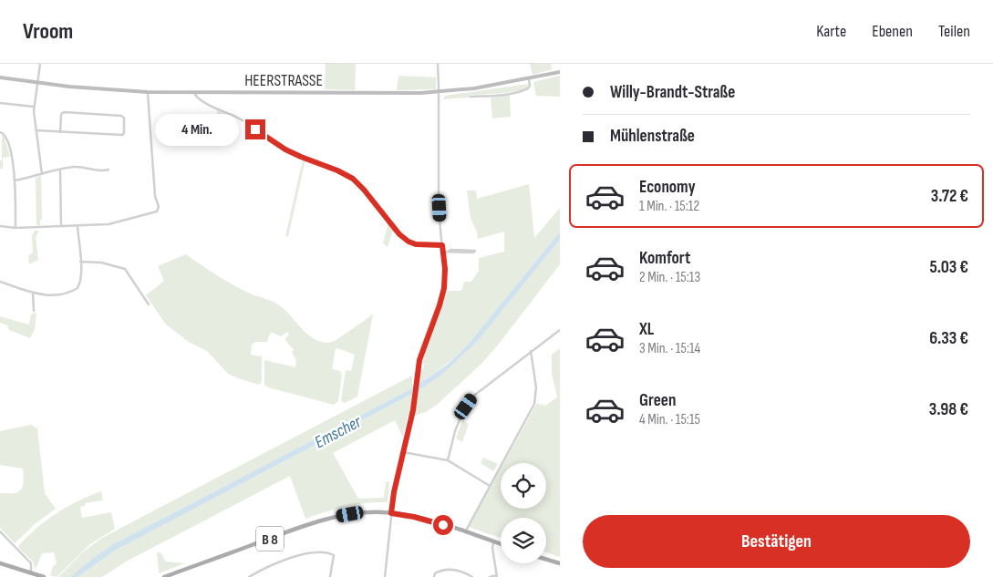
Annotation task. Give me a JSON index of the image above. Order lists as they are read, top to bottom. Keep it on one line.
{"streets":{"main road":["HEERSTRASSE","B 8"]},"water":["Emscher"],"page":{"header":"Vroom","nav":["Karte","Ebenen","Teilen"],"banner":["Willy-Brandt-Straße","Mühlenstraße"],"bubble":"4 Min.","list":[{"name":"Economy","note":"1 Min. · 15:12","value":"3.72 €"},{"name":"Komfort","note":"2 Min. · 15:13","value":"5.03 €"},{"name":"XL","note":"3 Min. · 15:14","value":"6.33 €"},{"name":"Green","note":"4 Min. · 15:15","value":"3.98 €"}],"buttons":"Bestätigen"}}
